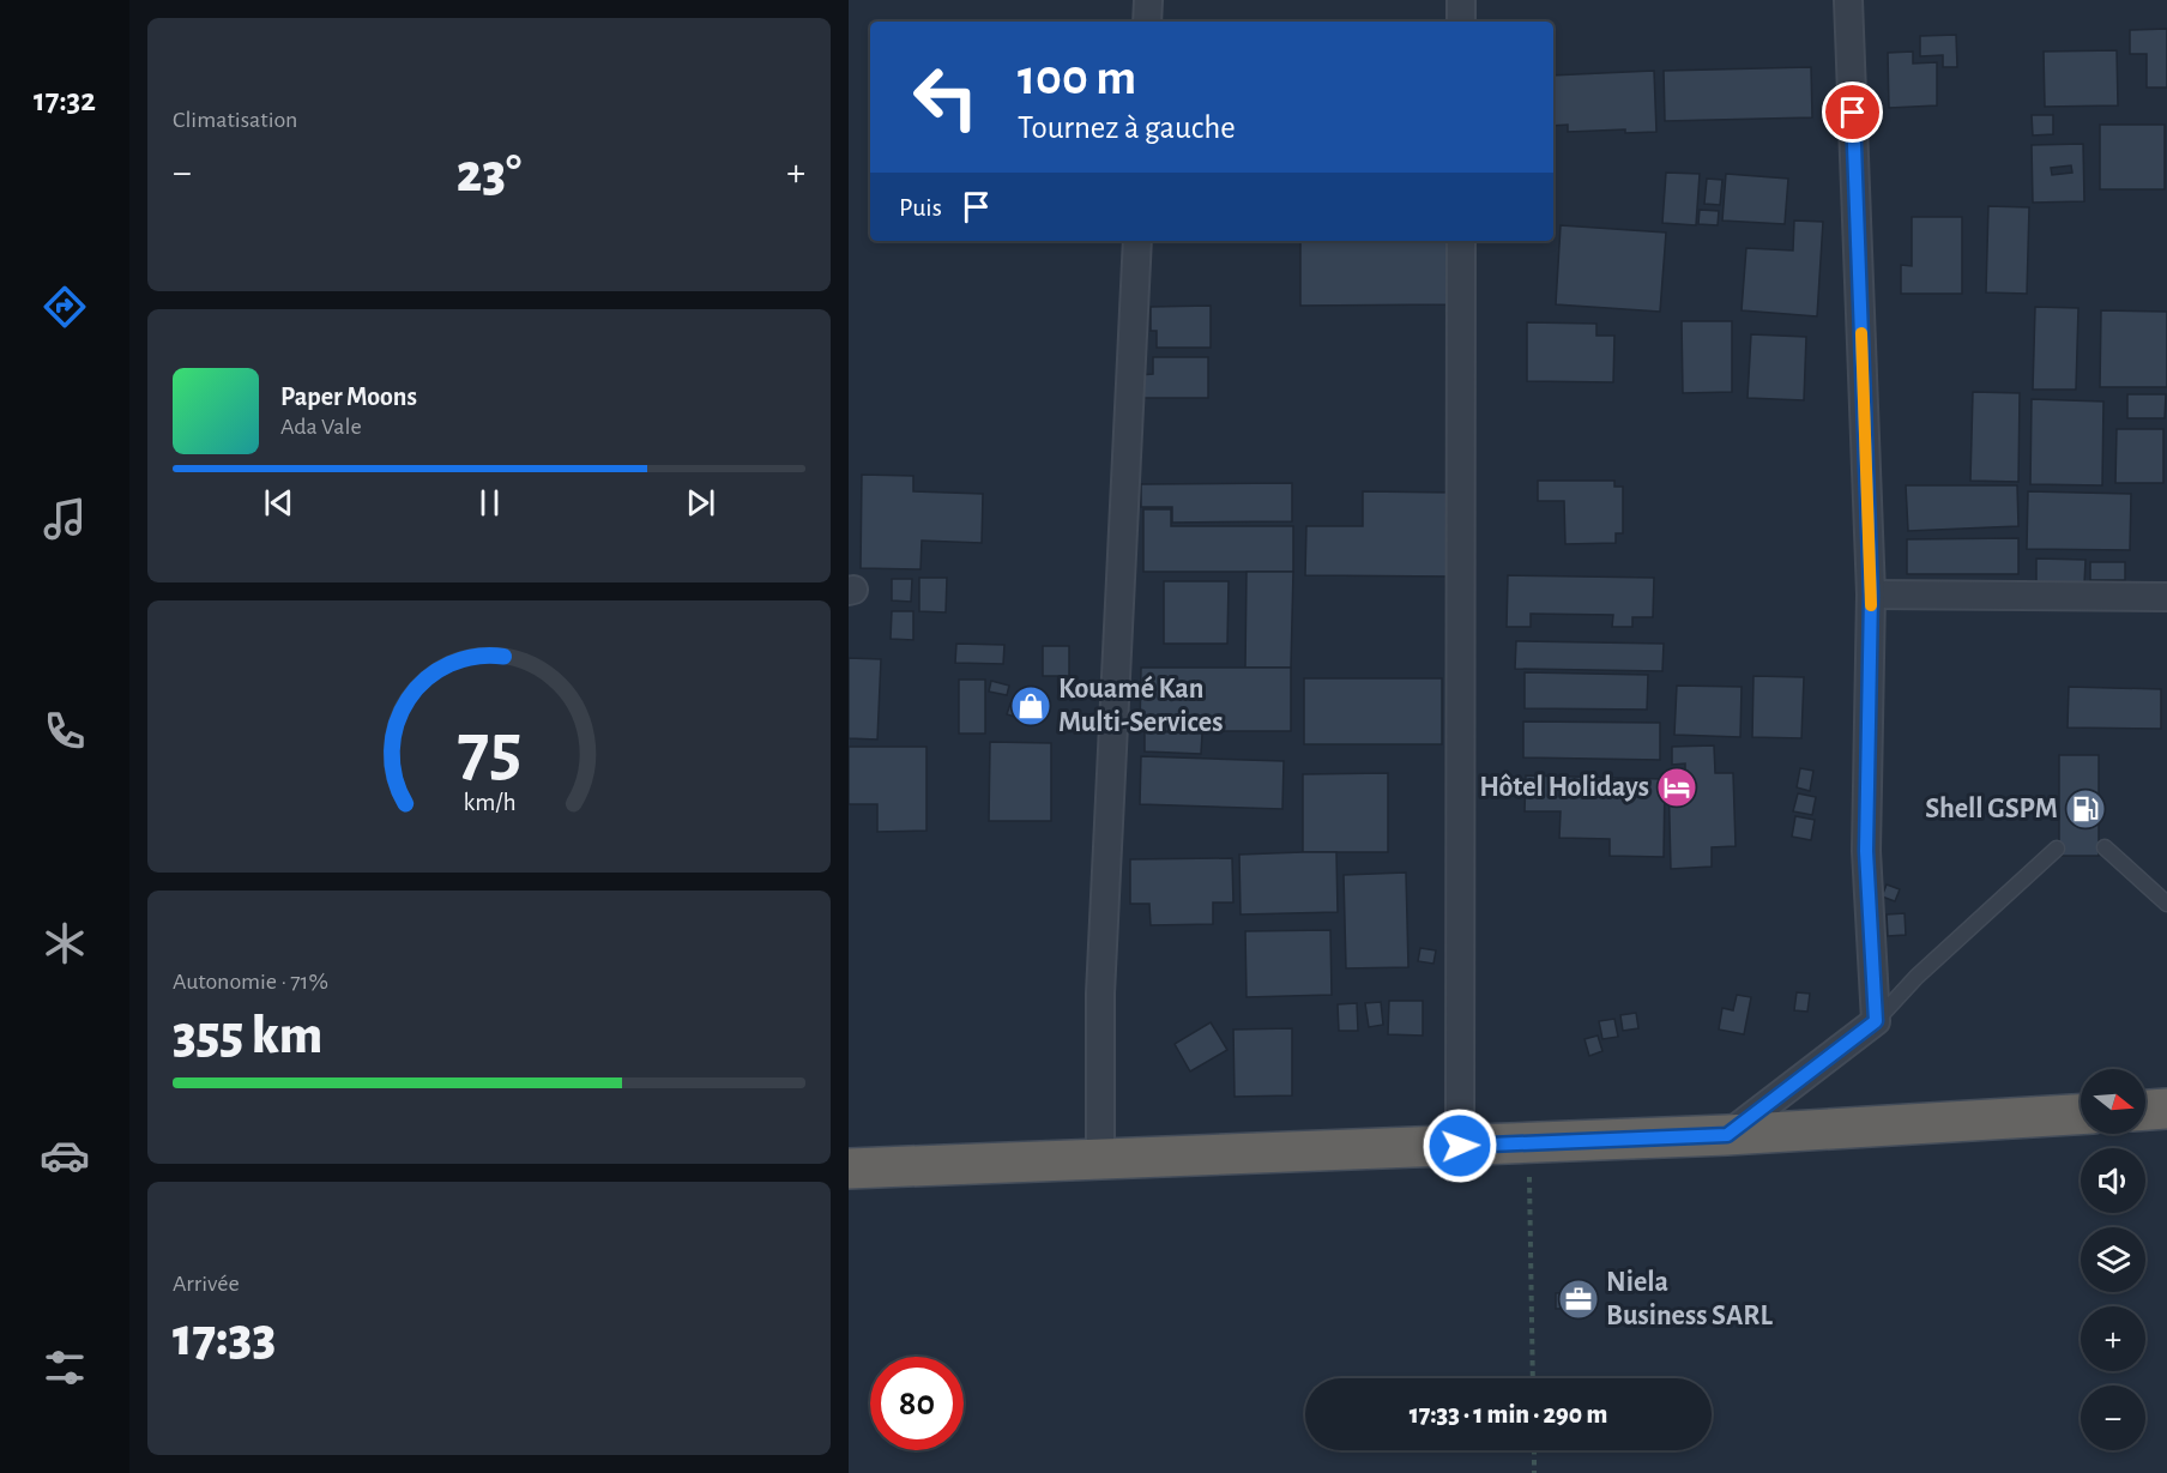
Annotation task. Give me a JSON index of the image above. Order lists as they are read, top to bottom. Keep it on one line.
{"places":{"shop":["Kouamé Kan Multi-Services"],"hotel":["Hôtel Holidays"],"fuel station":["Shell GSPM"],"office":["Niela Business SARL"]},"north":"right","page":{"tabs":"17:32","tile":["Climatisation",["Autonomie · 71%","355 km"],["Arrivée","17:33"]],"turn":["100 m","Tournez à gauche"],"heat":["−","23°","+"],"then":"Puis","song":["Paper Moons","Ada Vale"],"map_buttons":["+","−"],"limit":"80","trip":"17:33 · 1 min · 290 m","gauge":["75","km/h"]}}
